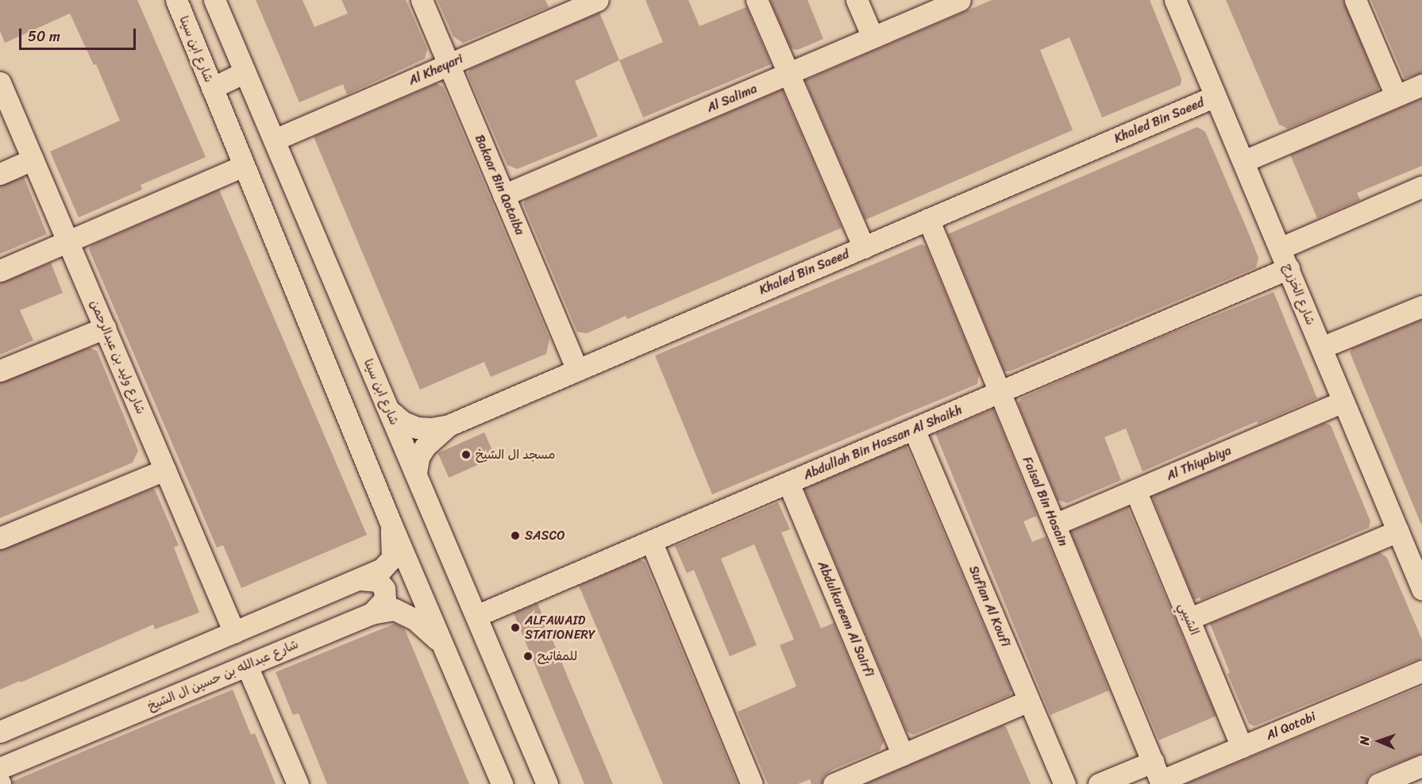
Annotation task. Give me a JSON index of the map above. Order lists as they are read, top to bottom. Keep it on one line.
{"streets":{"street":["شارع ابن سينا","Al Kheyari","Al Salima","Khaled Bin Saeed","Bakaar Bin Qotaiba","شارع الخزرج","شارع وليد بن عبدالرحمن","Abdullah Bin Hassan Al Shaikh","Al Thiyabiya","Faisal Bin Hosain","Sufian Al Koufi","Abdulkareem Al Sairfi","الشيبي","شارع عبدالله بن حسين ال الشيخ","Al Qotobi"]},"crossings":[["شارع ابن سينا","Al Kheyari"],["شارع ابن سينا","Khaled Bin Saeed"],["شارع ابن سينا","Abdullah Bin Hassan Al Shaikh"],["شارع ابن سينا","شارع عبدالله بن حسين ال الشيخ"],["Al Kheyari","Bakaar Bin Qotaiba"],["Al Salima","Bakaar Bin Qotaiba"],["Khaled Bin Saeed","Bakaar Bin Qotaiba"],["Khaled Bin Saeed","شارع الخزرج"],["Khaled Bin Saeed","Faisal Bin Hosain"],["شارع الخزرج","Abdullah Bin Hassan Al Shaikh"],["شارع الخزرج","Al Thiyabiya"],["Abdullah Bin Hassan Al Shaikh","Faisal Bin Hosain"],["Abdullah Bin Hassan Al Shaikh","Sufian Al Koufi"],["Abdullah Bin Hassan Al Shaikh","Abdulkareem Al Sairfi"],["Al Thiyabiya","Faisal Bin Hosain"],["Al Thiyabiya","الشيبي"],["Faisal Bin Hosain","Al Qotobi"],["الشيبي","Al Qotobi"]],"places":["مسجد ال الشيخ","SASCO","ALFAWAID STATIONERY","للمفاتيح"],"scale_bar":"50 m","north":"left"}
